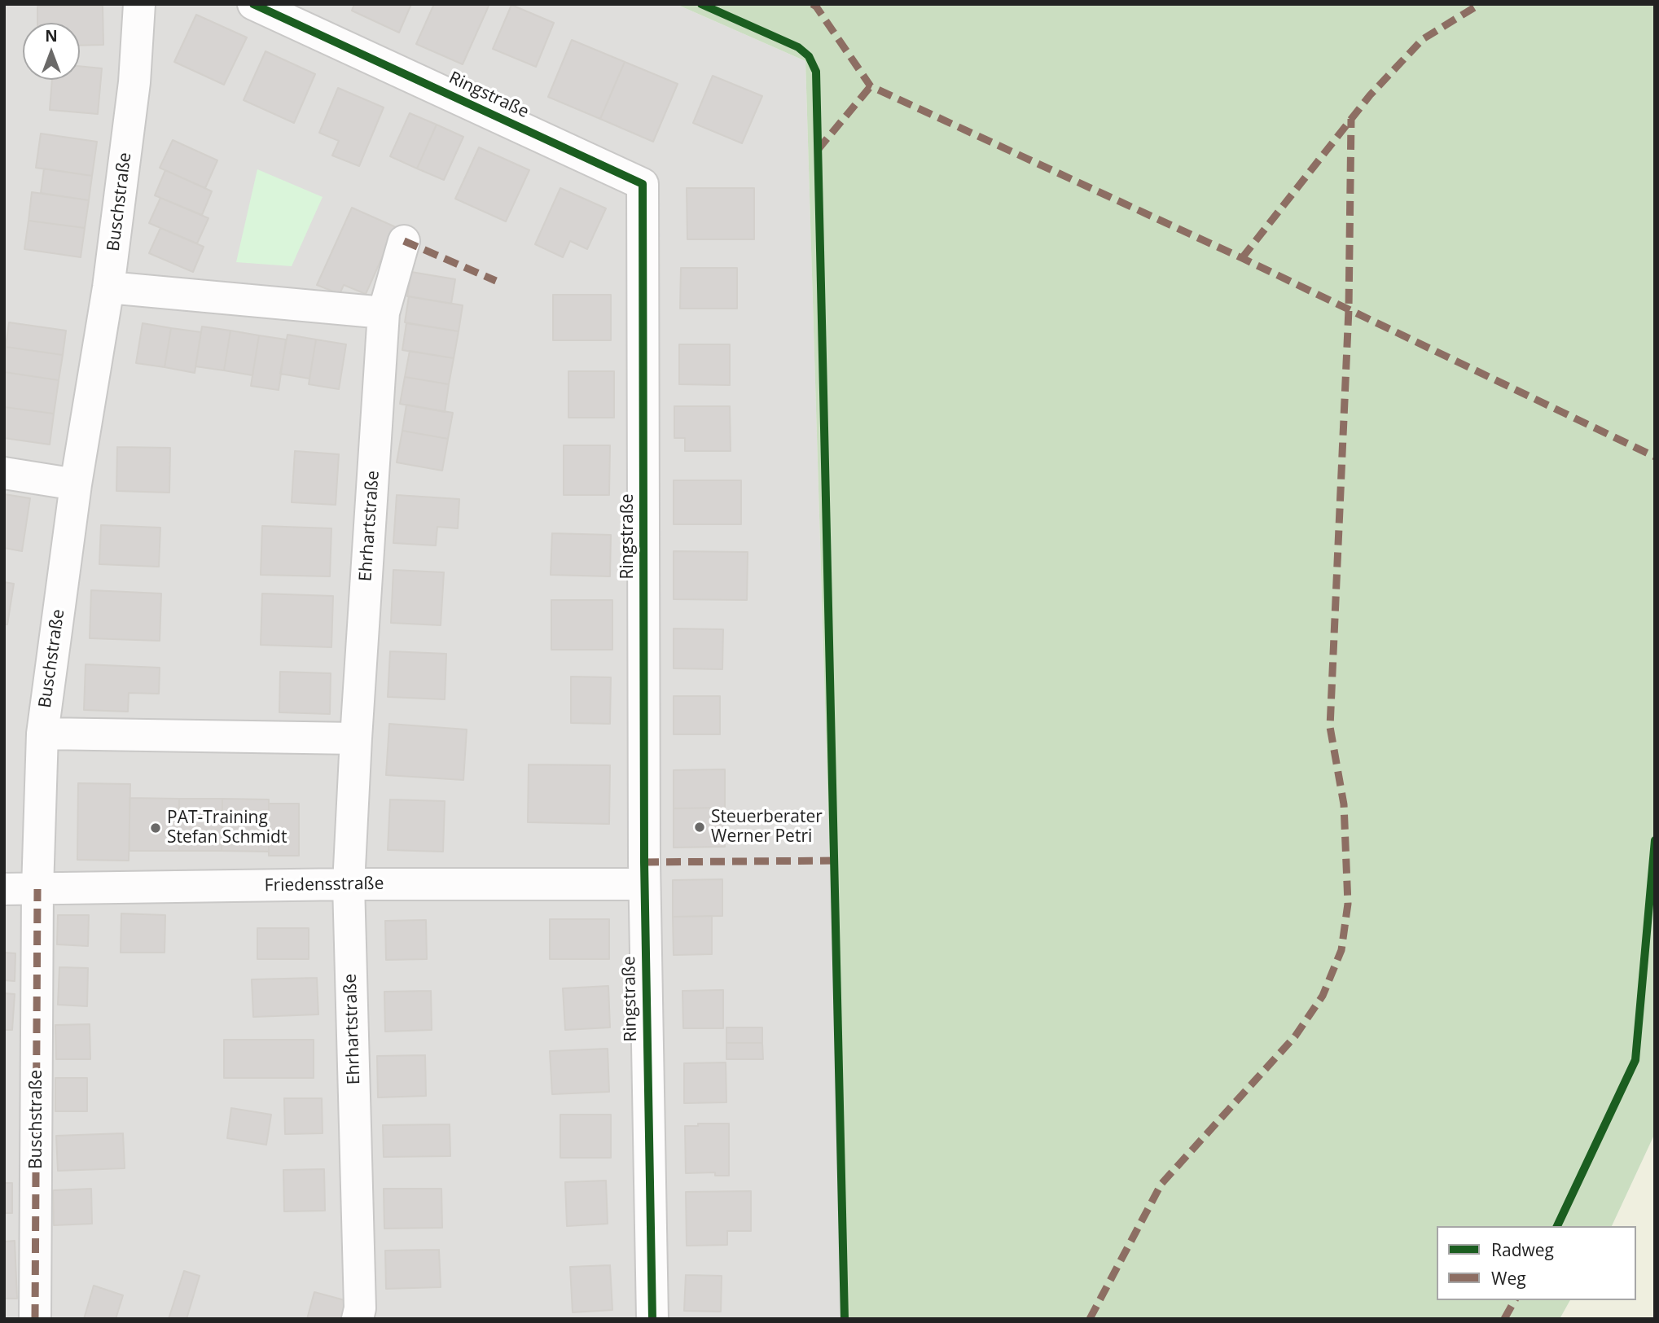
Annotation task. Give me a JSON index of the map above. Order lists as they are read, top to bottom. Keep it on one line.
{"streets":{"street":["Ringstraße","Buschstraße","Ehrhartstraße","Friedensstraße"]},"crossings":[["Ringstraße","Friedensstraße"],["Buschstraße","Friedensstraße"],["Ehrhartstraße","Friedensstraße"]],"places":["Steuerberater Werner Petri","PAT-Training Stefan Schmidt"],"legend":["Radweg","Weg"],"north":"top"}
